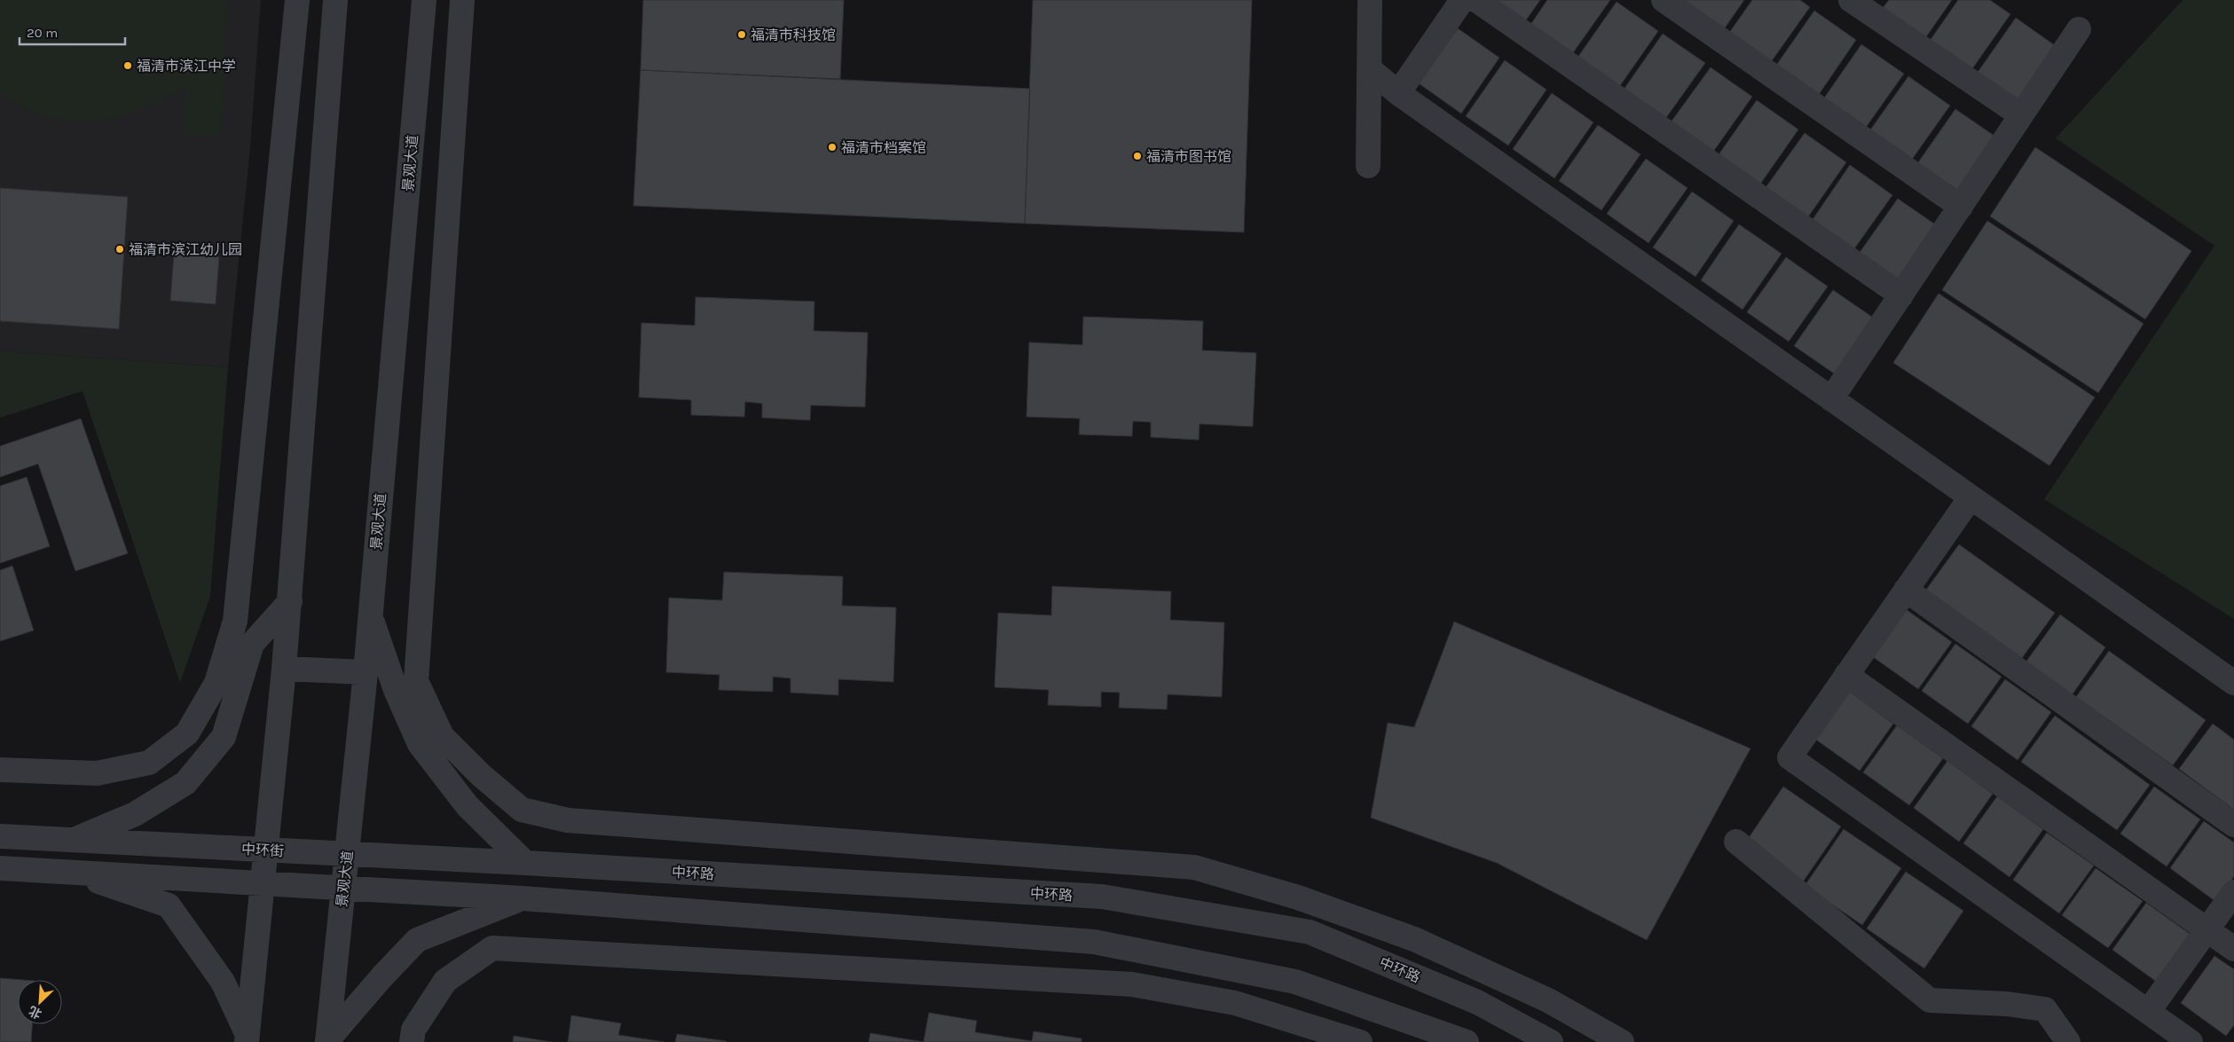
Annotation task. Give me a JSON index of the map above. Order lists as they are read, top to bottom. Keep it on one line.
{"streets":{"street":["景观大道","中环街","中环路"]},"crossings":[["景观大道","中环街"],["中环街","中环路"]],"places":["福清市科技馆","福清市滨江中学","福清市档案馆","福清市图书馆","福清市滨江幼儿园"],"scale_bar":"20 m","north":"bottom left"}
